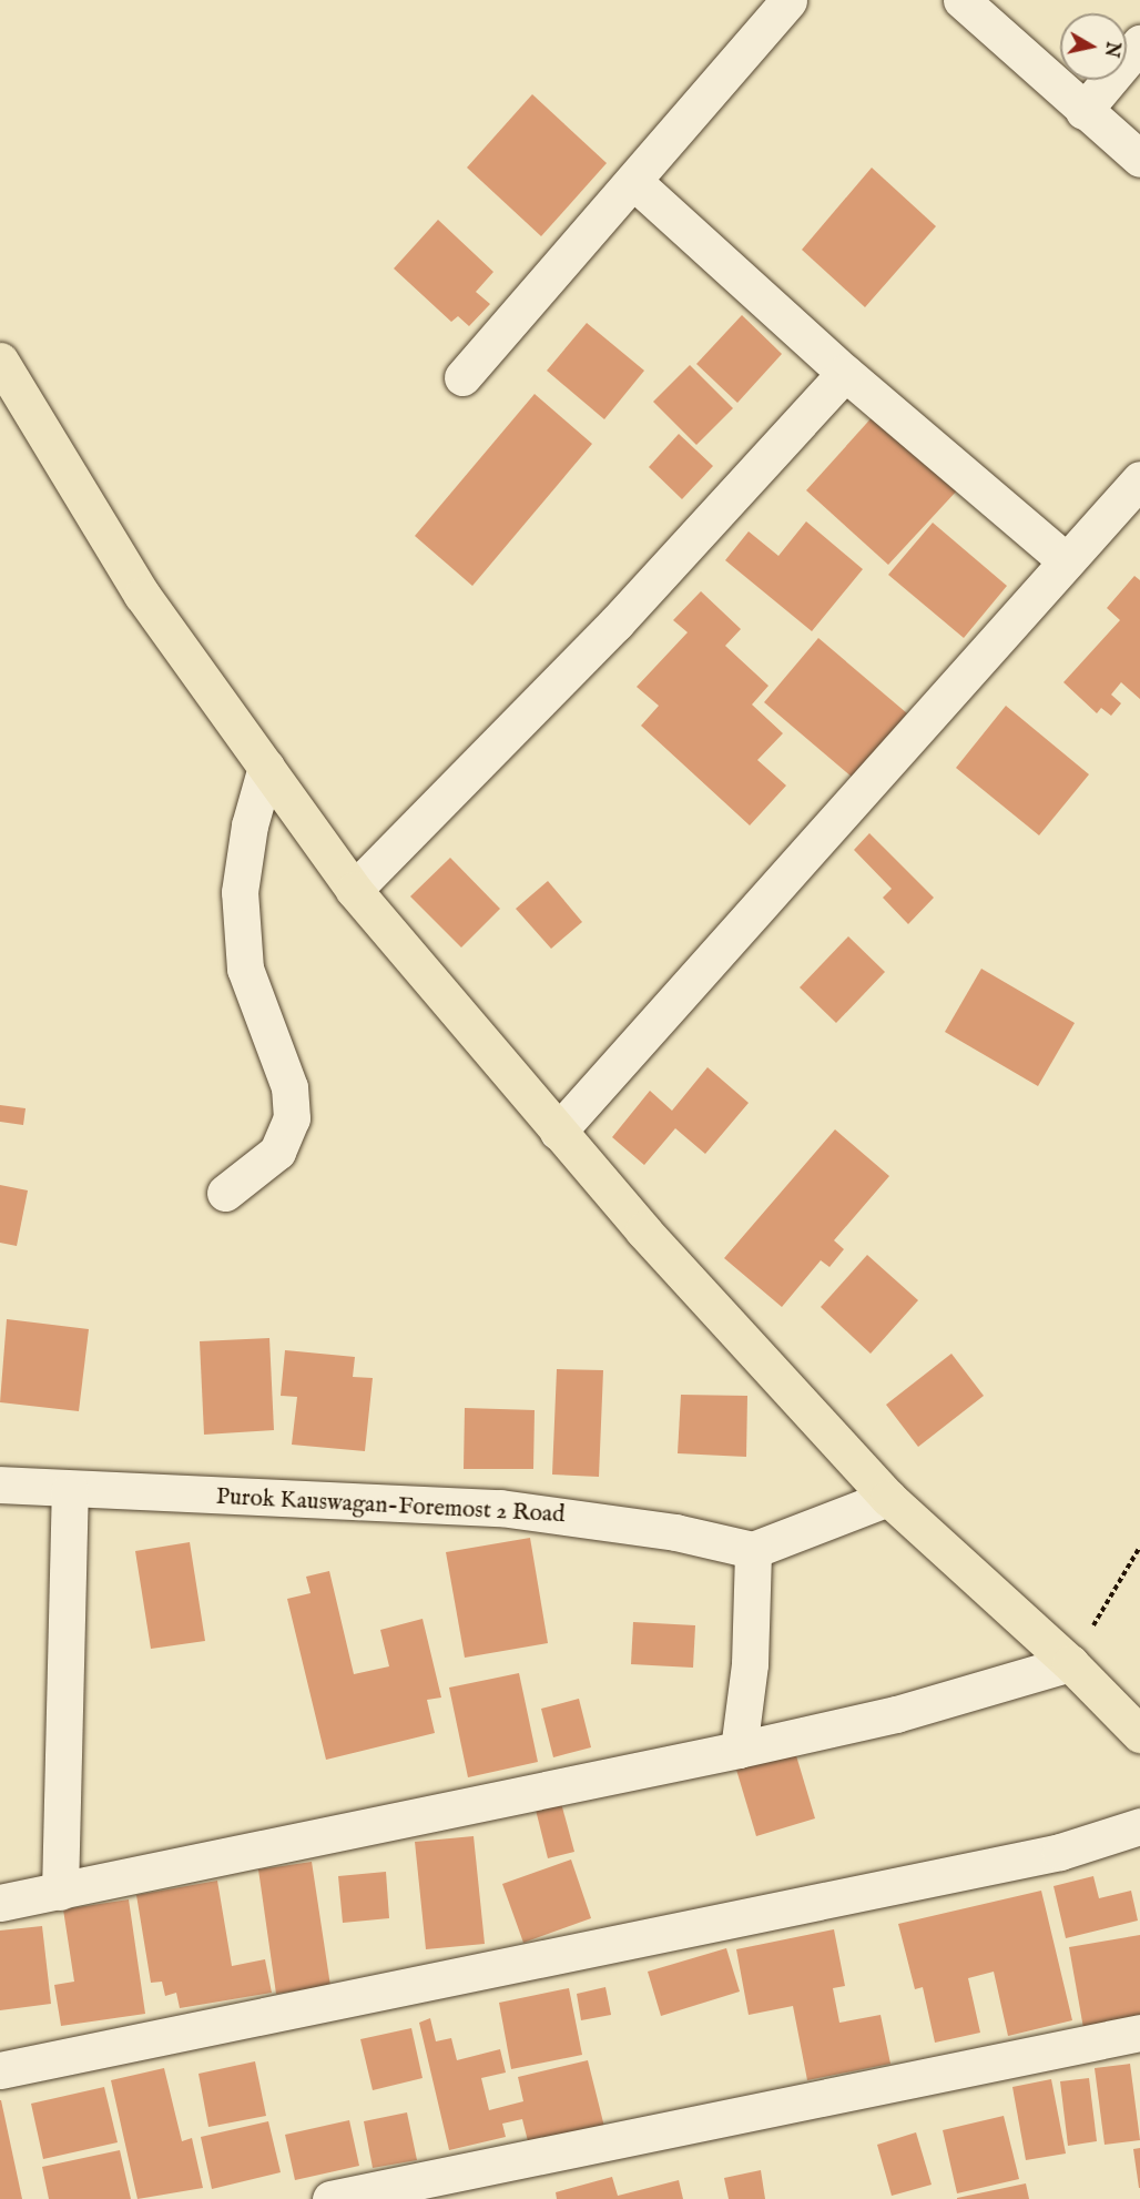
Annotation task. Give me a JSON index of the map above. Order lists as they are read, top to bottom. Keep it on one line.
{"streets":{"street":["Purok Kauswagan-Foremost 2 Road"]},"north":"right"}
